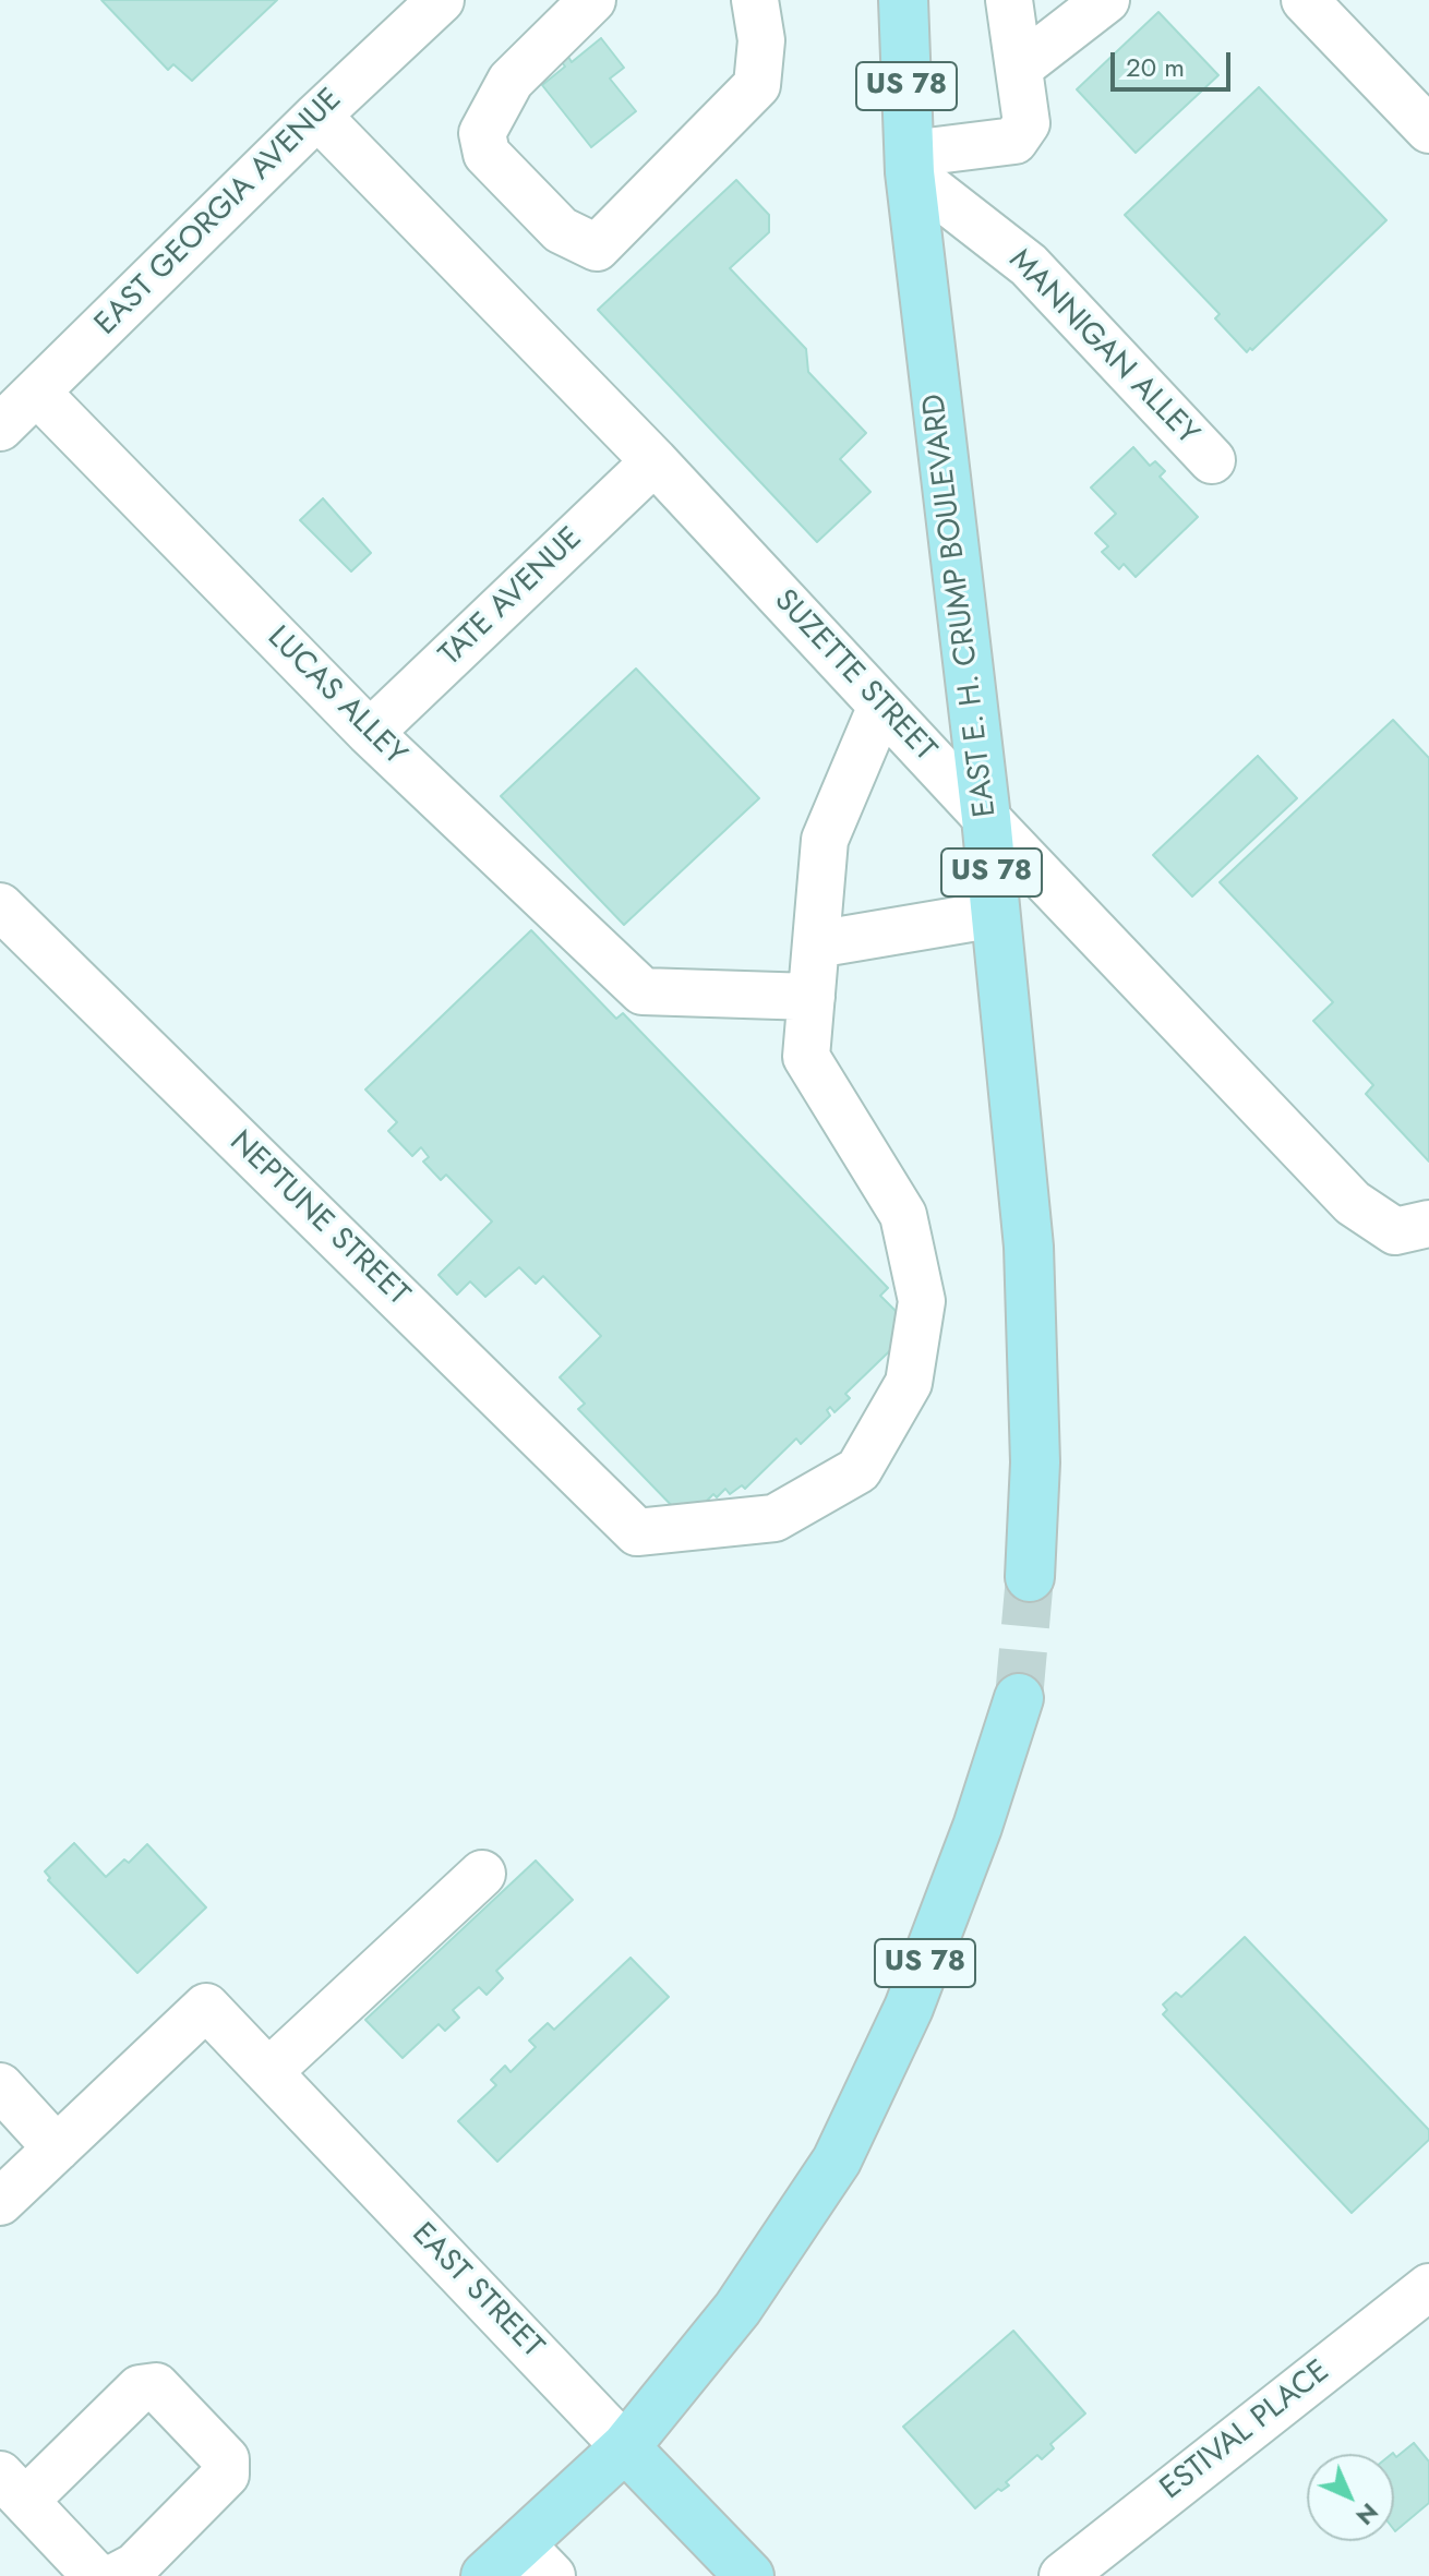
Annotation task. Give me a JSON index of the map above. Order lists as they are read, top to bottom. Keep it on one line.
{"streets":{"main road":["US 78","EAST E. H. CRUMP BOULEVARD","EAST STREET"],"street":["EAST GEORGIA AVENUE","MANNIGAN ALLEY","TATE AVENUE","SUZETTE STREET","LUCAS ALLEY","NEPTUNE STREET","ESTIVAL PLACE"]},"crossings":[["US 78","EAST STREET"],["EAST GEORGIA AVENUE","SUZETTE STREET"],["EAST GEORGIA AVENUE","LUCAS ALLEY"],["MANNIGAN ALLEY","EAST E. H. CRUMP BOULEVARD"],["TATE AVENUE","SUZETTE STREET"],["TATE AVENUE","LUCAS ALLEY"],["EAST E. H. CRUMP BOULEVARD","SUZETTE STREET"],["LUCAS ALLEY","NEPTUNE STREET"]],"scale_bar":"20 m","north":"bottom right"}
